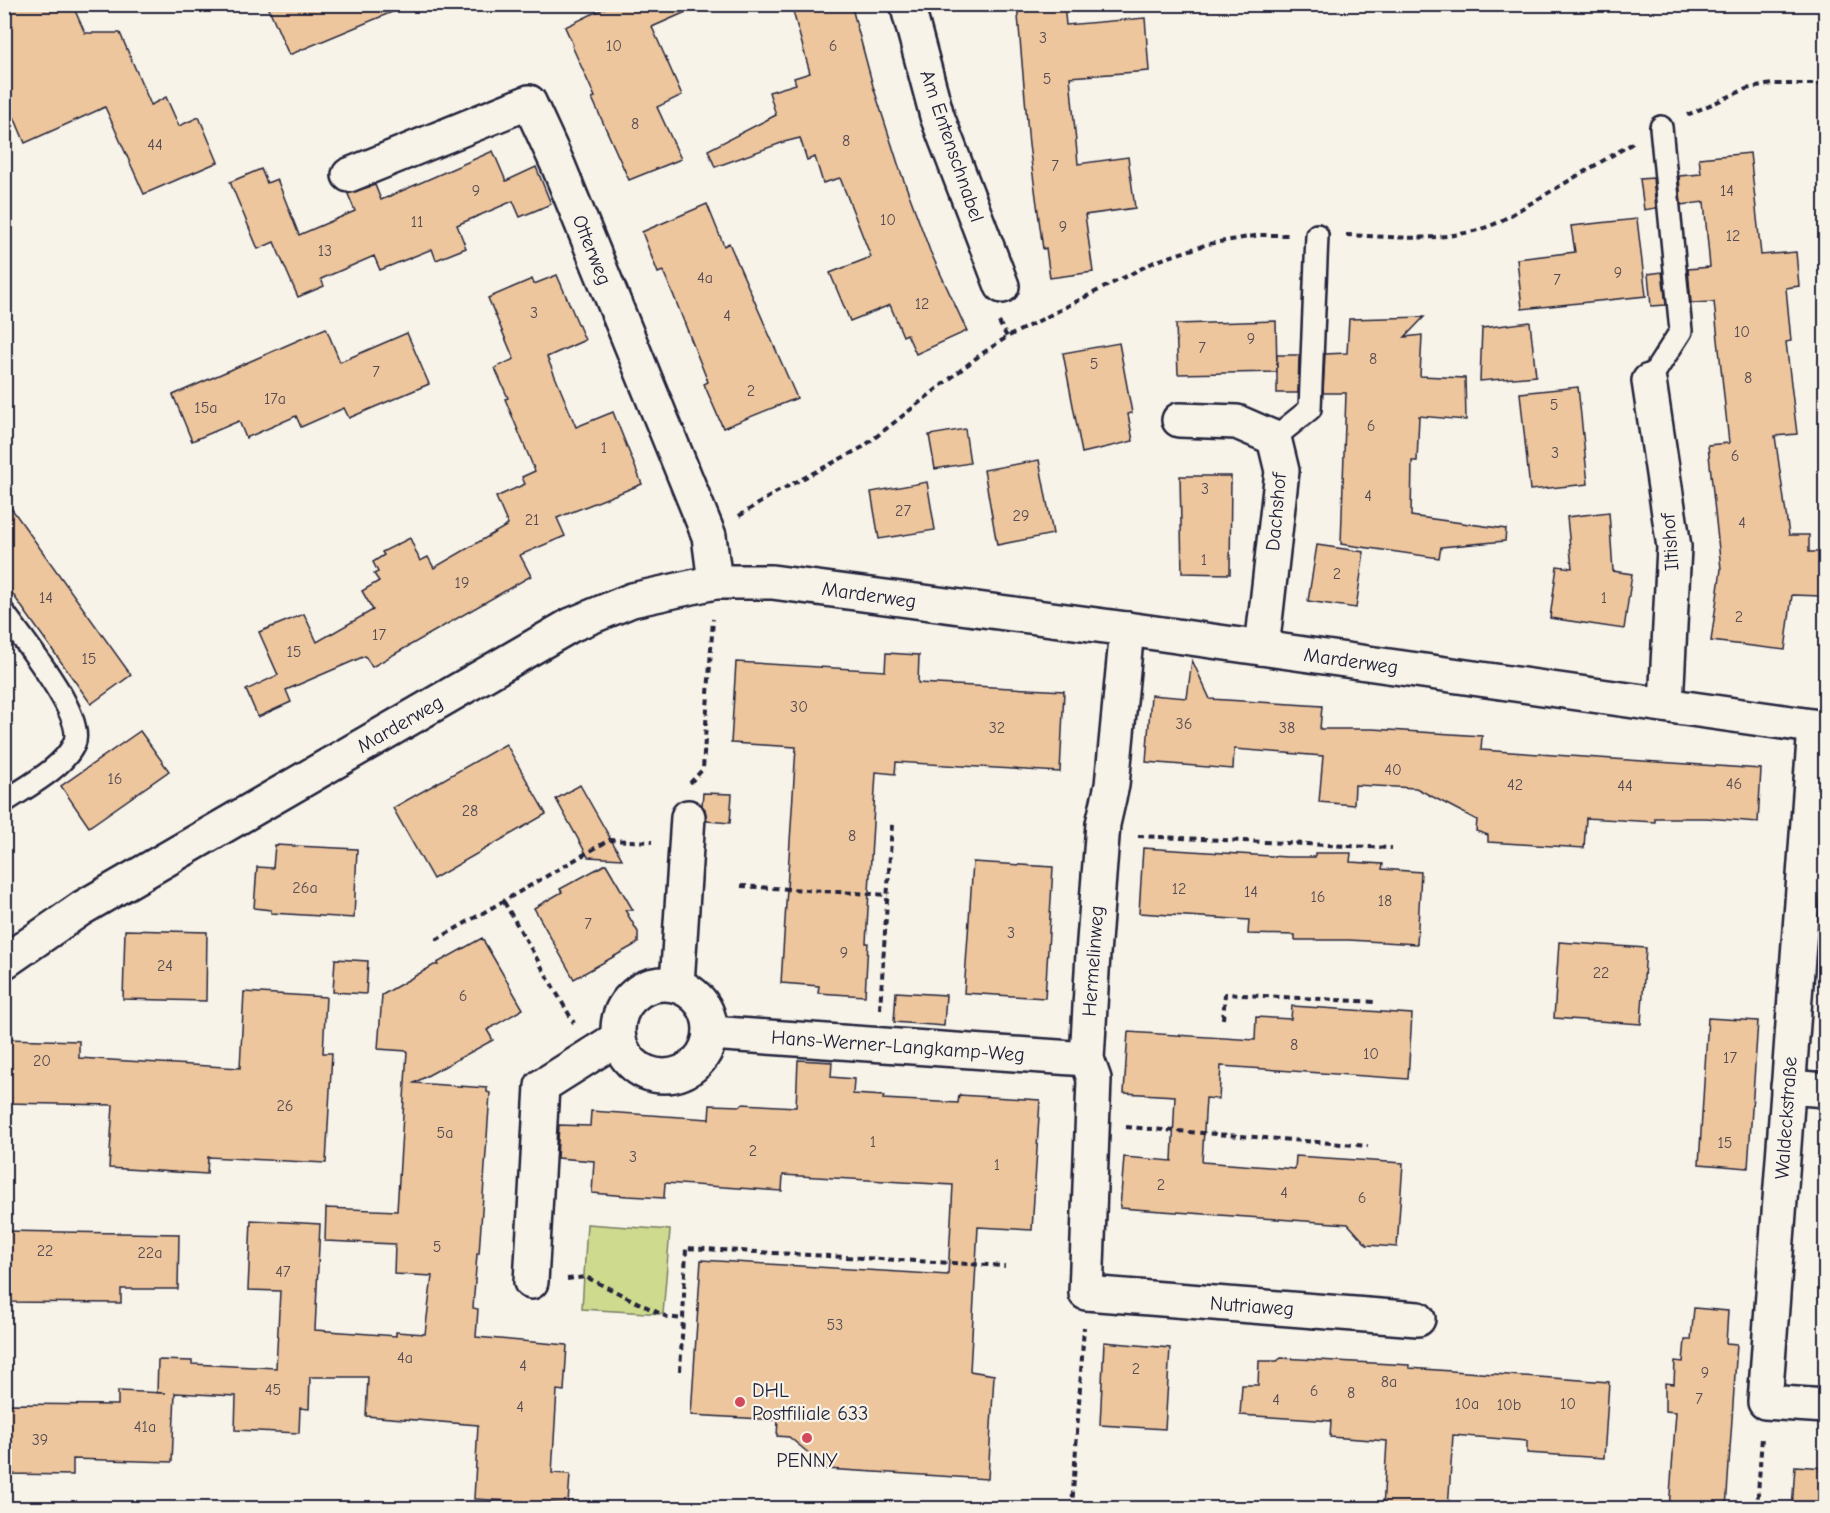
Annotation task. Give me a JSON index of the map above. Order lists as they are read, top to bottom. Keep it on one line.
{"streets":{"street":["Am Entenschnabel","Otterweg","Dachshof","Iltishof","Marderweg","Hermelinweg","Hans-Werner-Langkamp-Weg","Waldeckstraße","Nutriaweg"]},"crossings":[["Otterweg","Marderweg"],["Dachshof","Marderweg"],["Iltishof","Marderweg"],["Marderweg","Hermelinweg"],["Marderweg","Waldeckstraße"],["Hermelinweg","Hans-Werner-Langkamp-Weg"],["Hermelinweg","Nutriaweg"]],"places":["DHL Postfiliale 633","PENNY"],"house_numbers":["3","10","6","5","8","8","44","7","9","14","10","11","9","12","13","9","4a","7","12","3","4","10","9","7","8","5","7","8","2","17a","5","15a","6","1","3","6","3","4","27","29","21","4","1","2","19","14","1","2","17","15","15","30","36","32","38","40","16","46","42","44","28","8","26a","12","14","16","18","7","3","9","24","22","6","8","10","17","20","26","5a","1","15","2","3","1","2","4","6","5","22","22a","47","53","4a","4","2","9","8a","45","6","8","7","4","10a","10","10b","4","41a","39"]}
